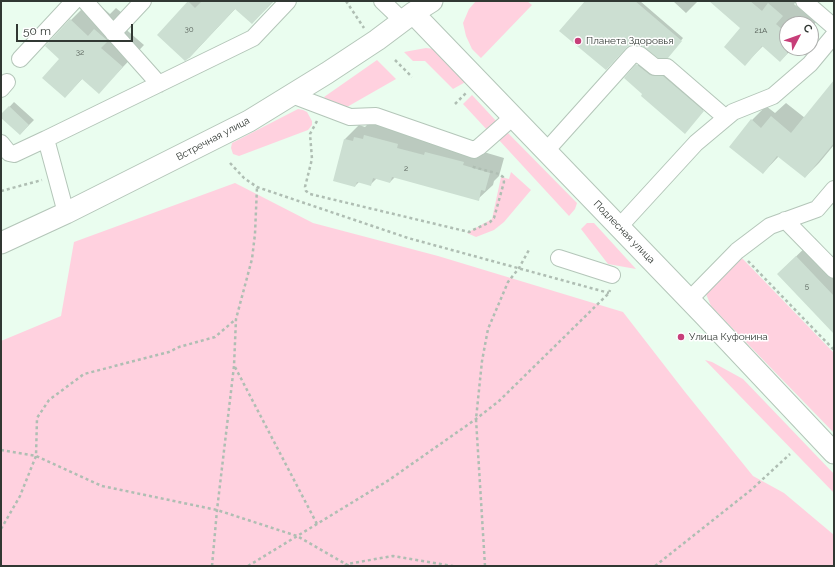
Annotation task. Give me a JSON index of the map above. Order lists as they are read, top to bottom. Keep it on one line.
{"streets":{"main road":["Встречная улица","Подлесная улица"]},"crossings":[["Встречная улица","Подлесная улица"]],"places":["Планета Здоровья","Улица Куфонина"],"house_numbers":["30","21А","32","2","5"],"scale_bar":"50 m","north":"top right"}
